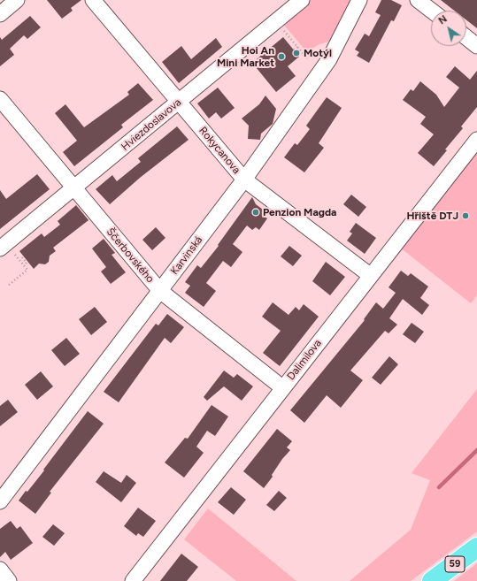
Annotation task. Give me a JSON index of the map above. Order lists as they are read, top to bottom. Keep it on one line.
{"streets":{"main road":["59"],"street":["Hviezdoslavova","Rokycanova","Ščerbovského","Karvinská","Dalimilova"]},"crossings":[["Hviezdoslavova","Rokycanova"],["Hviezdoslavova","Ščerbovského"],["Rokycanova","Karvinská"],["Rokycanova","Dalimilova"],["Ščerbovského","Karvinská"],["Ščerbovského","Dalimilova"]],"places":["Motýl","Hoi An Mini Market","Penzion Magda","Hřiště DTJ"],"north":"top left"}
